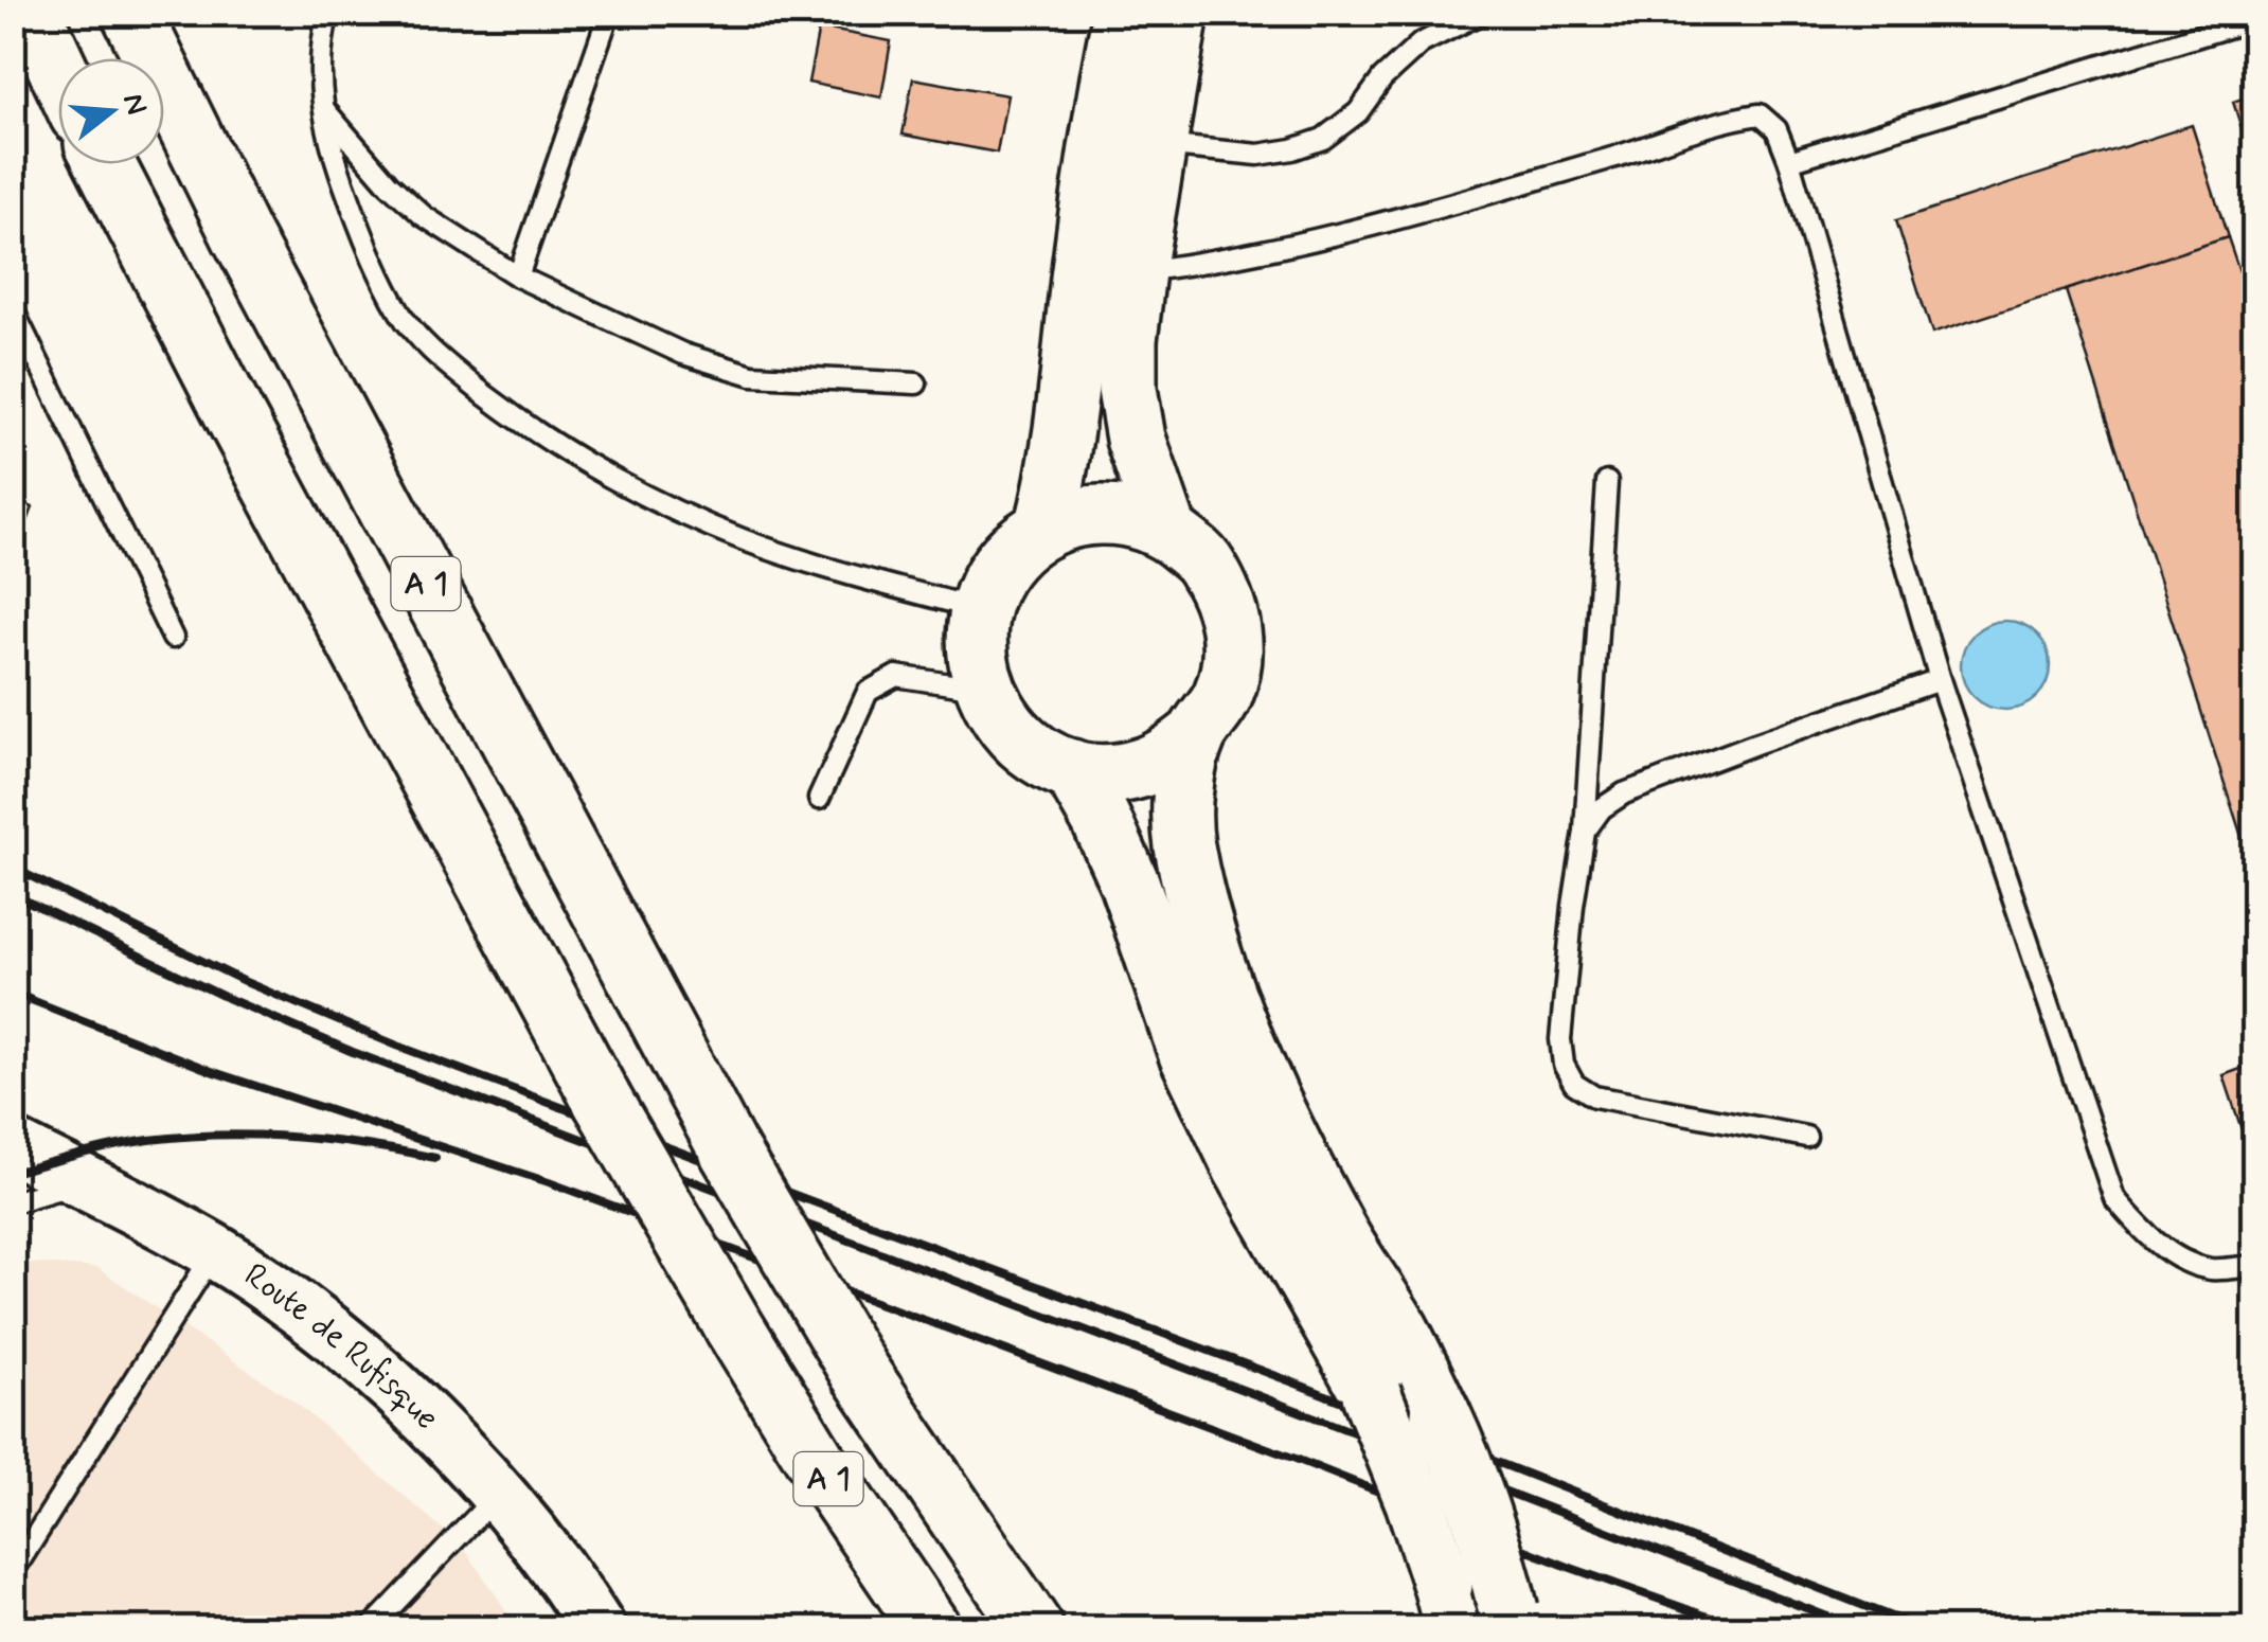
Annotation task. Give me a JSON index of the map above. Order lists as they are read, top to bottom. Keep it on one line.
{"streets":{"highway":["A 1"],"main road":["Route de Rufisque"]},"north":"right"}
